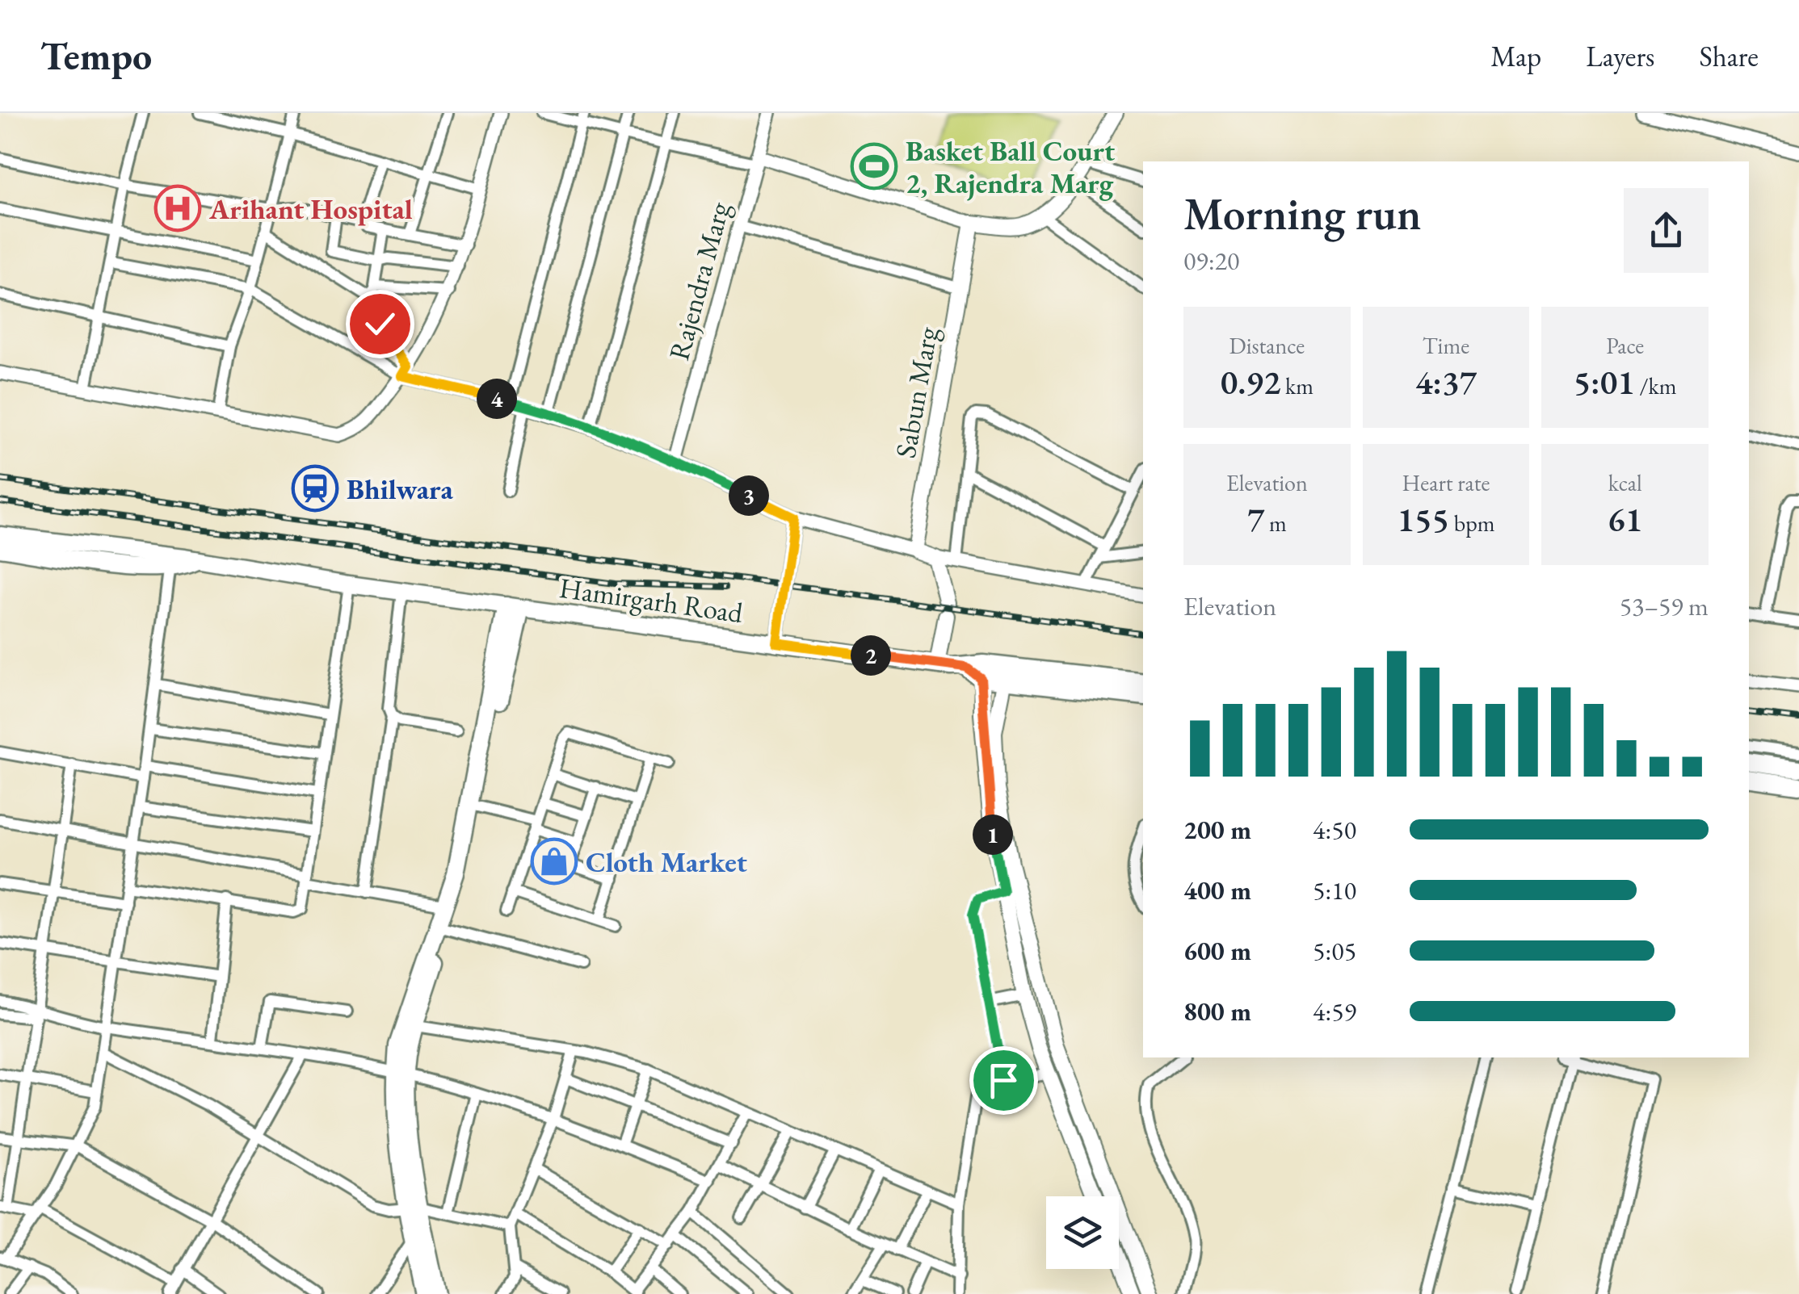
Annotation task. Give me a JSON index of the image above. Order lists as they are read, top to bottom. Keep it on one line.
{"streets":{"main road":["Sabun Marg","Hamirgarh Road"],"street":["Rajendra Marg"]},"places":{"sports":["Basket Ball Court 2, Rajendra Marg"],"hospital":["Arihant Hospital"],"station":["Bhilwara"],"shop":["Cloth Market"]},"page":{"header":"Tempo","nav":["Map","Layers","Share"],"heading":["Morning run","09:20"],"stats":[["Distance","0.92 km"],["Time","4:37"],["Pace","5:01 /km"],["Elevation","7 m"],["Heart rate","155 bpm"],["kcal","61"]],"pins":["4","3","2","1"],"chart":["Elevation","53–59 m"],"list":[{"name":"200 m","note":"4:50"},{"name":"400 m","note":"5:10"},{"name":"600 m","note":"5:05"},{"name":"800 m","note":"4:59"}]}}
